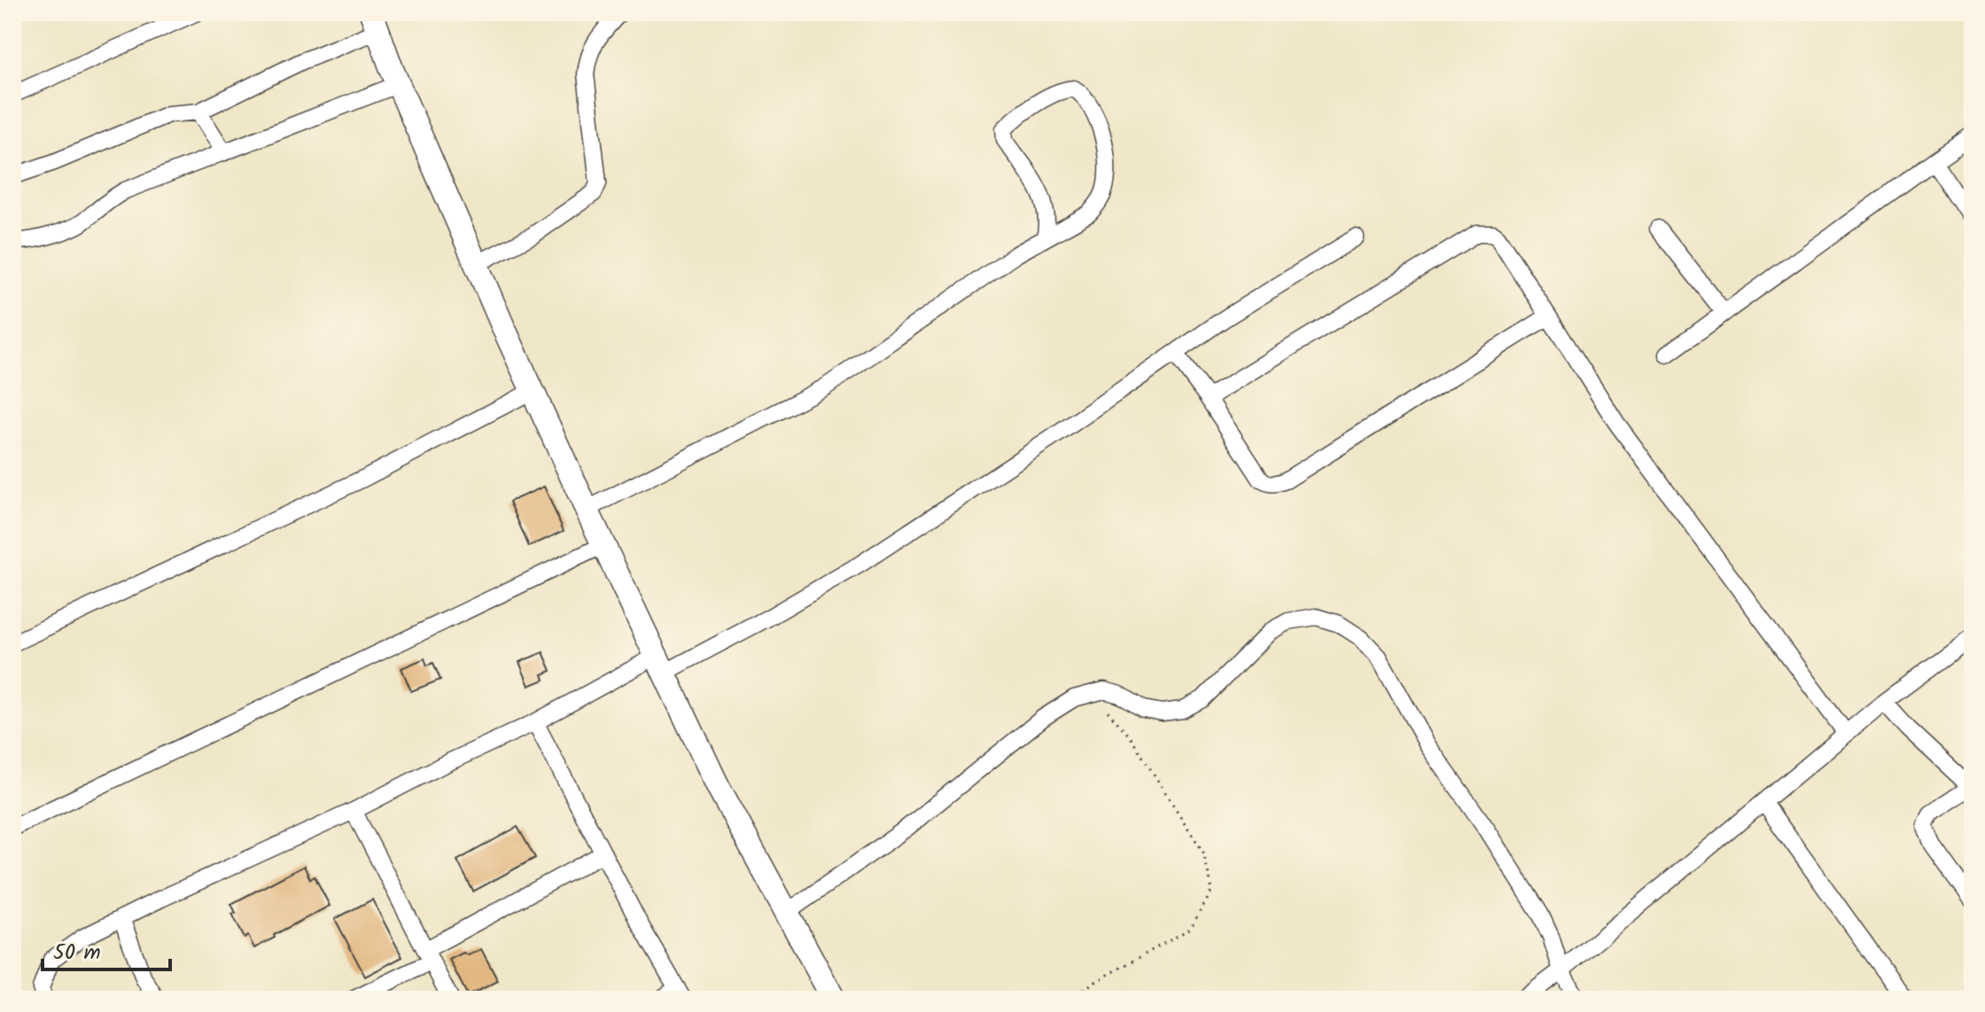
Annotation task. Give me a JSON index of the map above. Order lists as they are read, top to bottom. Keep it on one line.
{"scale_bar":"50 m"}
